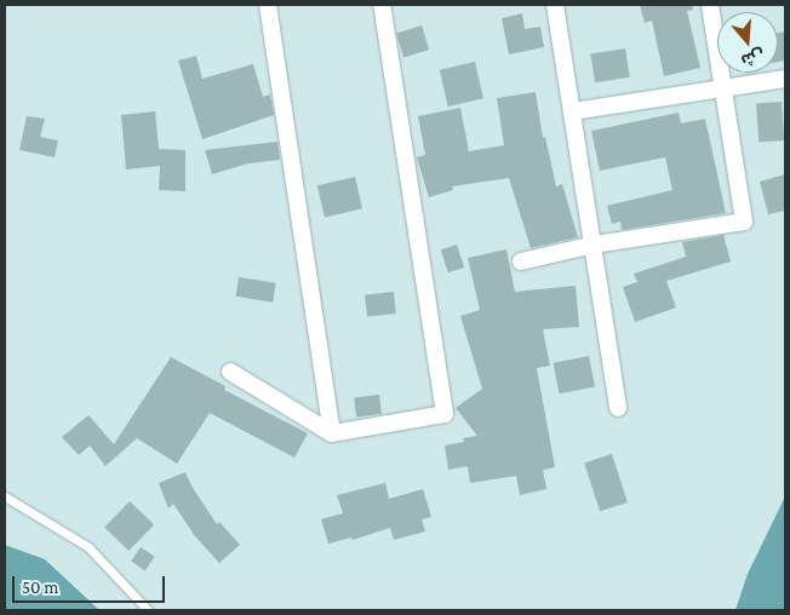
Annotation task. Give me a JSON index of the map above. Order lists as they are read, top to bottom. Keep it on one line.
{"scale_bar":"50 m","north":"bottom"}
